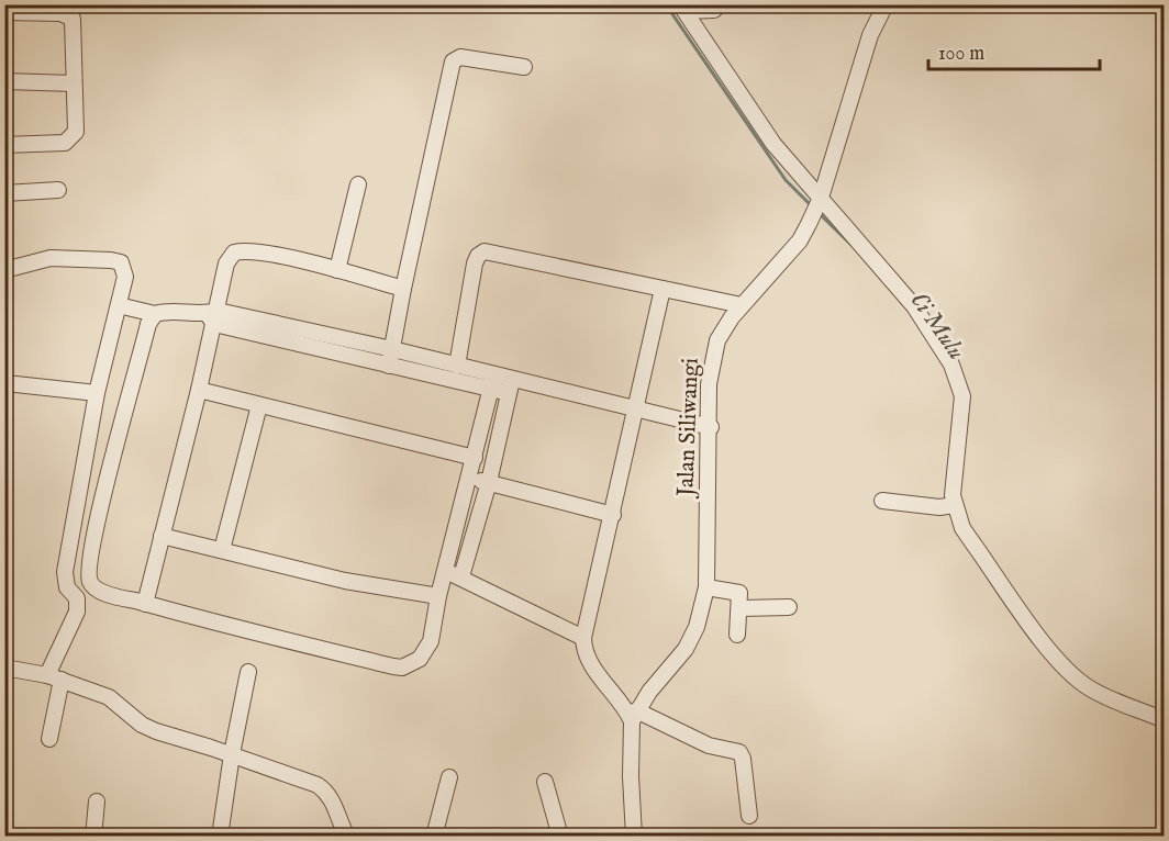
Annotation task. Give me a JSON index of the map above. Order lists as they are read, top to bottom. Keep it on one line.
{"streets":{"street":["Jalan Siliwangi"]},"water":["Ci Mulu"],"scale_bar":"100 m"}
